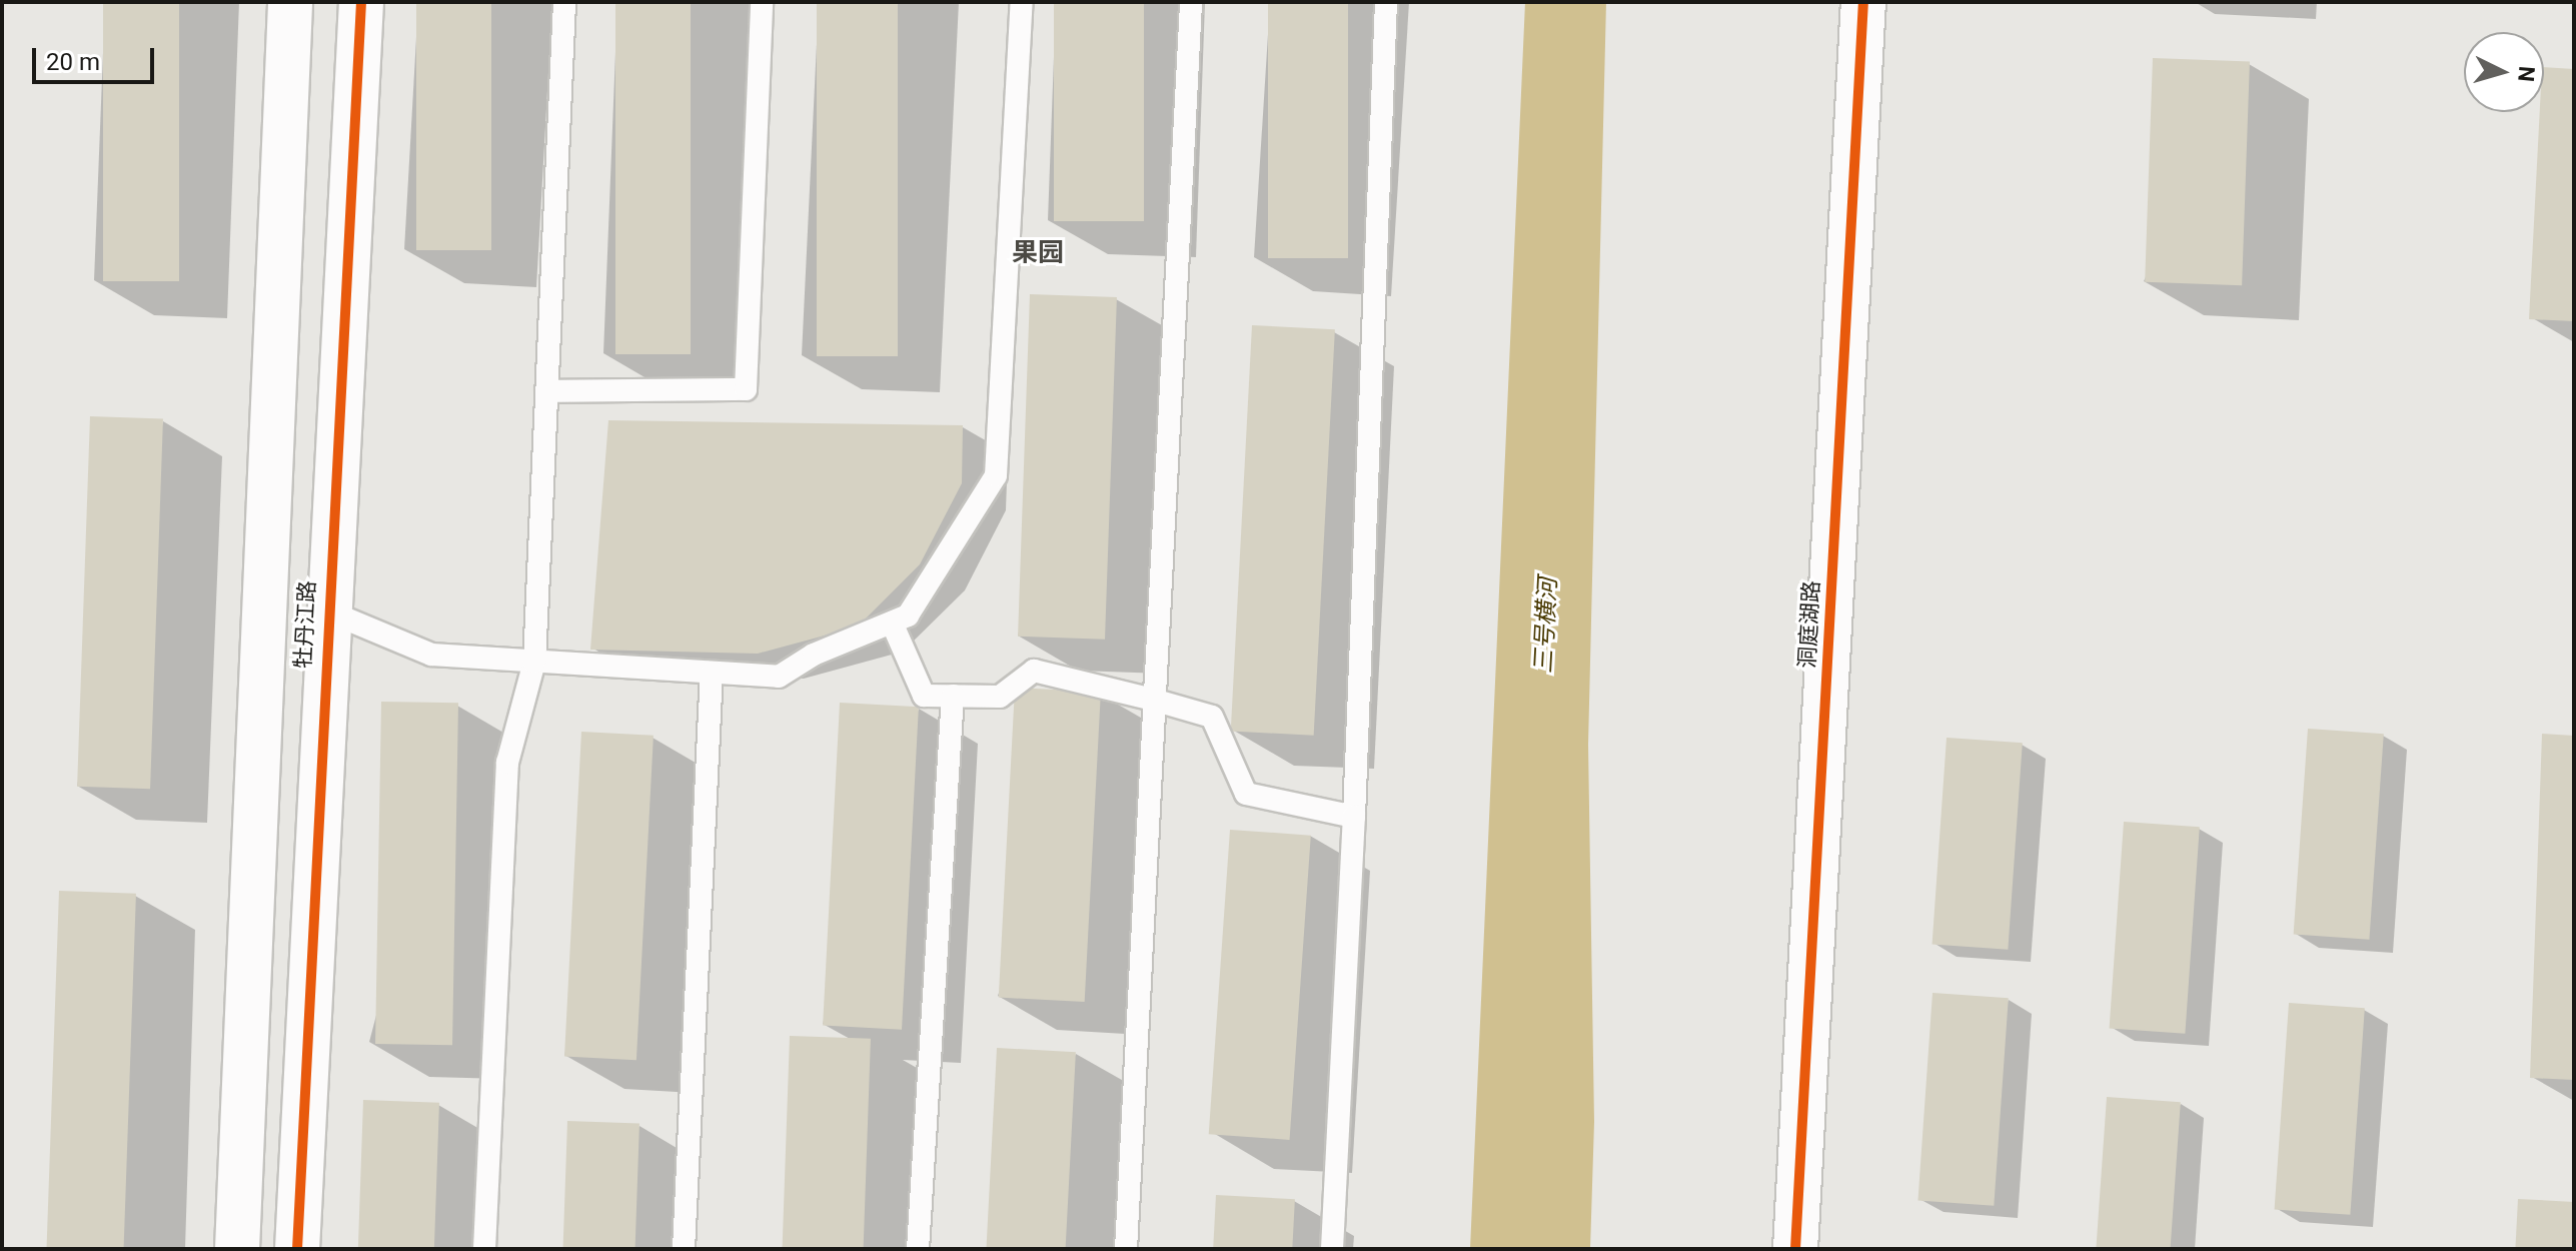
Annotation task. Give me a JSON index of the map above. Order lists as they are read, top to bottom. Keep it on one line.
{"streets":{"street":["牡丹江路","洞庭湖路"]},"districts":["果园"],"water":["三号横河"],"scale_bar":"20 m","north":"right"}
